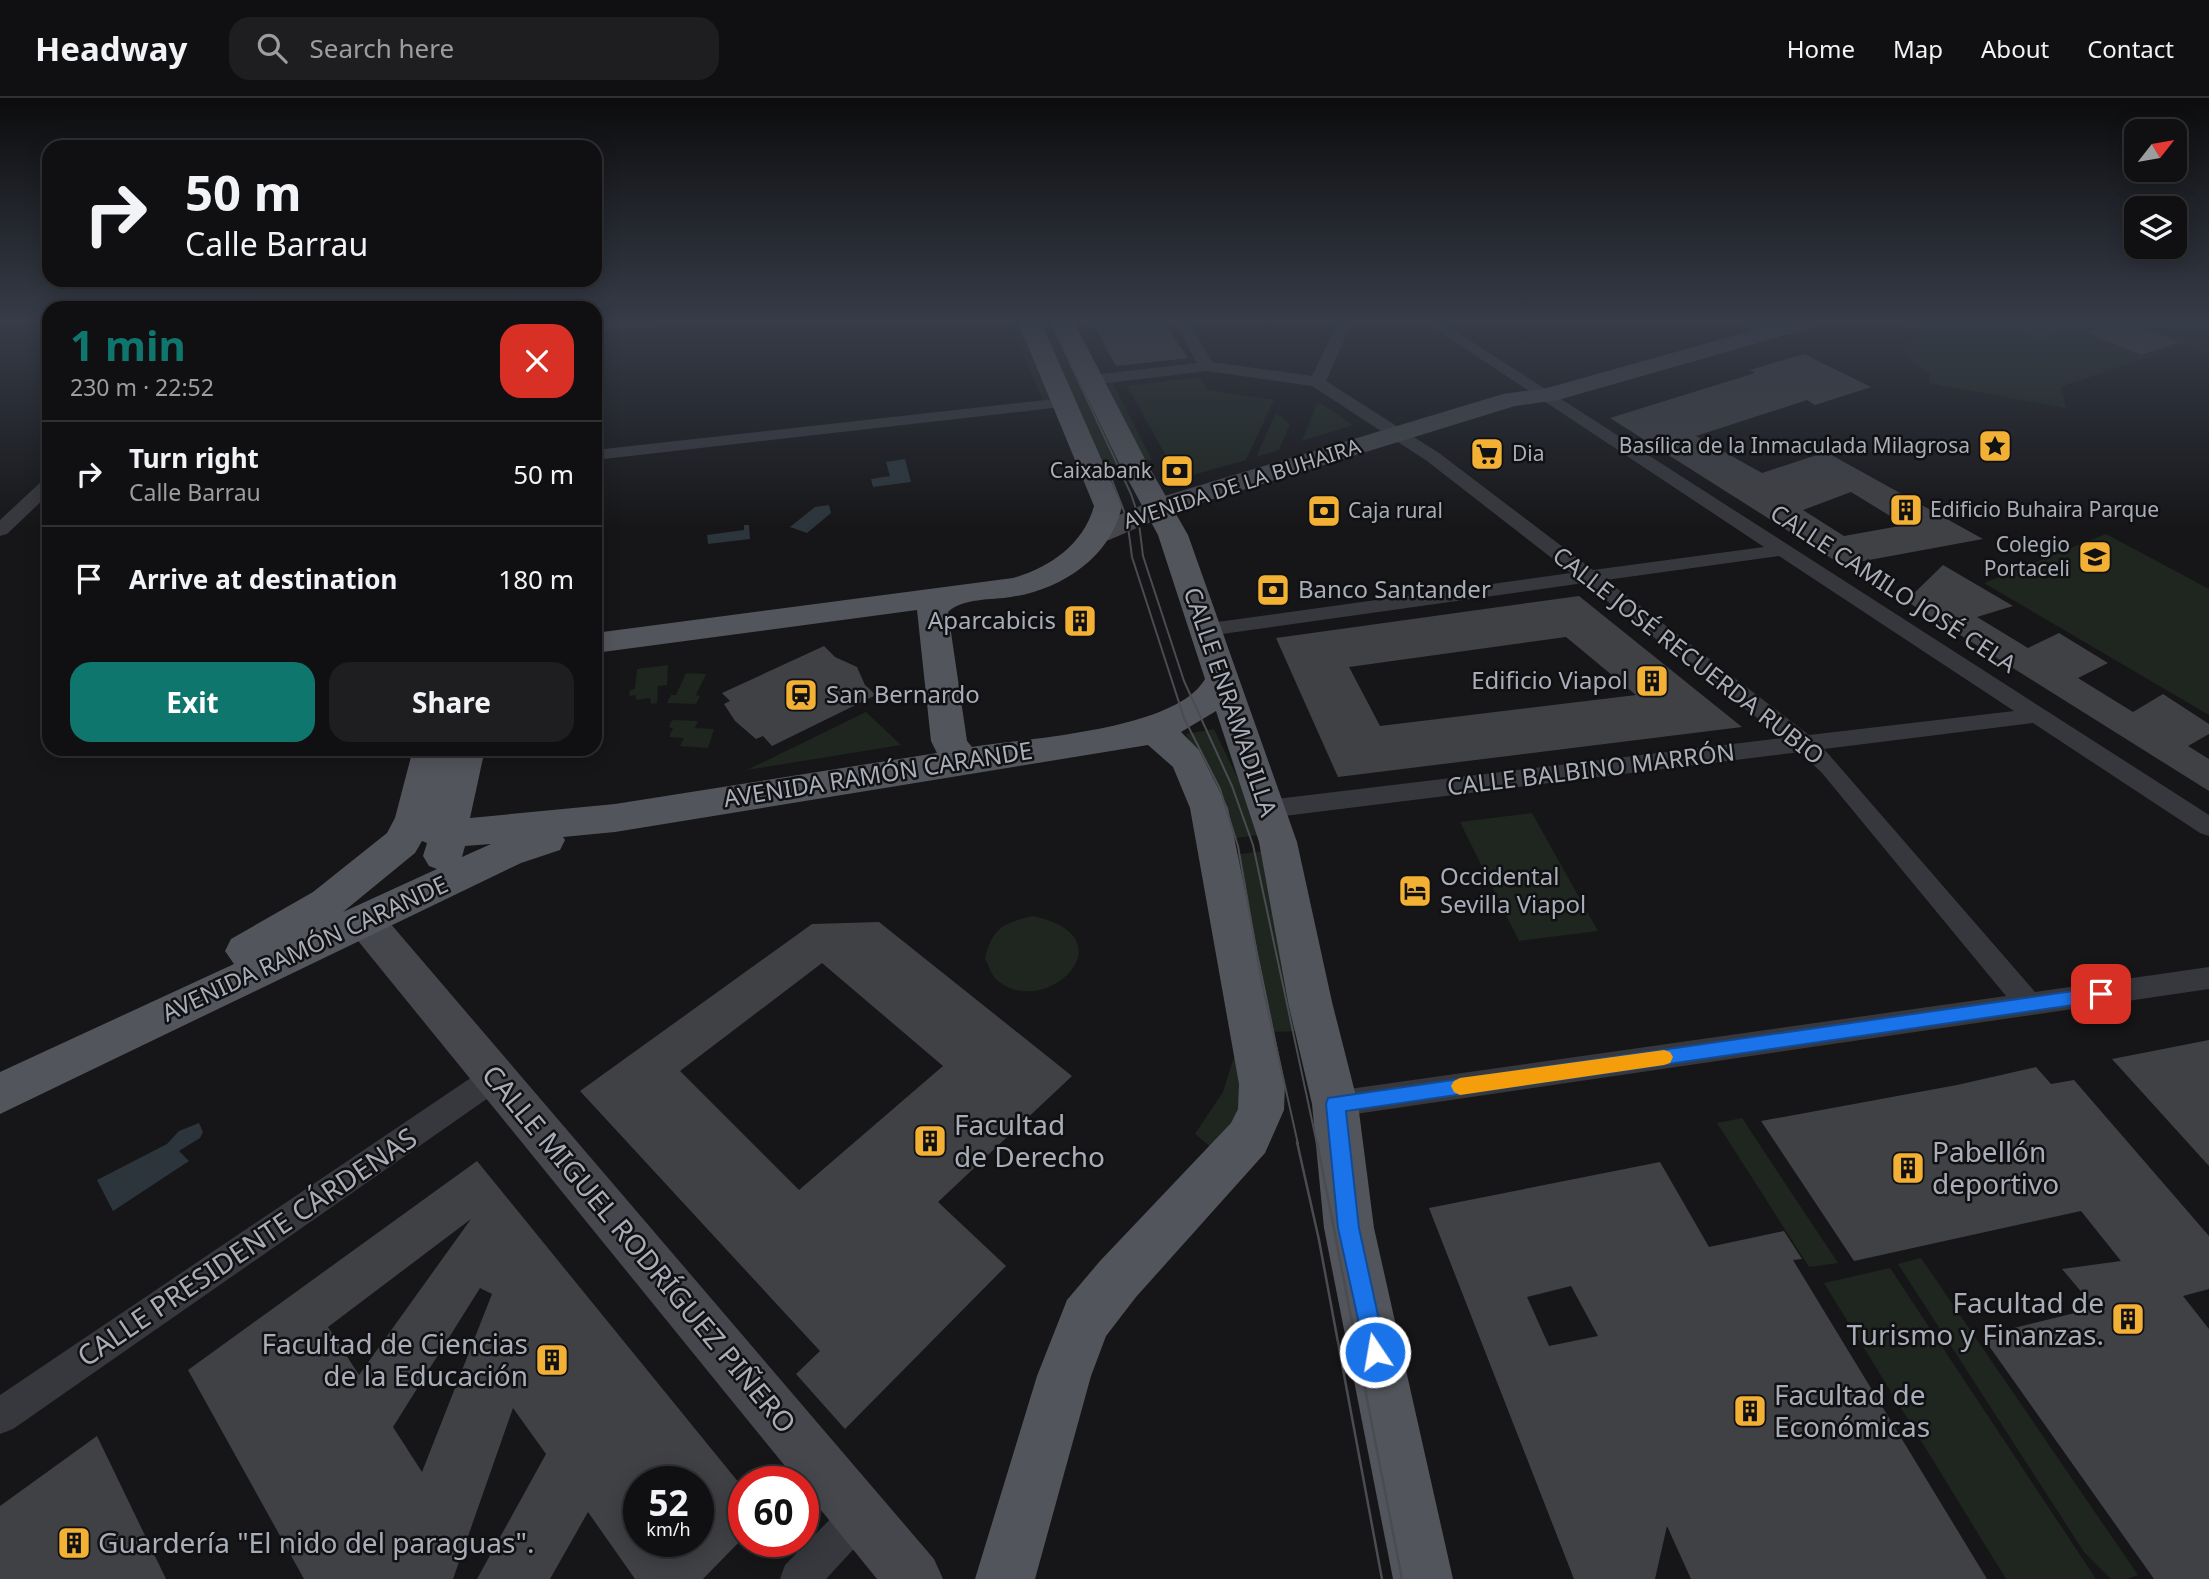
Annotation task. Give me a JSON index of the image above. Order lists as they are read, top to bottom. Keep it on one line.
{"streets":{"main road":["AVENIDA DE LA BUHAIRA","CALLE ENRAMADILLA","AVENIDA RAMÓN CARANDE","CALLE MIGUEL RODRÍGUEZ PIÑERO"],"street":["CALLE CAMILO JOSÉ CELA","CALLE JOSÉ RECUERDA RUBIO","CALLE BALBINO MARRÓN","CALLE PRESIDENTE CÁRDENAS"]},"crossings":[["AVENIDA DE LA BUHAIRA","CALLE CAMILO JOSÉ CELA"],["AVENIDA DE LA BUHAIRA","CALLE JOSÉ RECUERDA RUBIO"],["AVENIDA DE LA BUHAIRA","CALLE ENRAMADILLA"],["CALLE CAMILO JOSÉ CELA","CALLE BALBINO MARRÓN"],["CALLE JOSÉ RECUERDA RUBIO","CALLE BALBINO MARRÓN"],["CALLE ENRAMADILLA","CALLE BALBINO MARRÓN"],["CALLE ENRAMADILLA","AVENIDA RAMÓN CARANDE"],["AVENIDA RAMÓN CARANDE","CALLE MIGUEL RODRÍGUEZ PIÑERO"],["CALLE PRESIDENTE CÁRDENAS","CALLE MIGUEL RODRÍGUEZ PIÑERO"]],"places":{"place":["Basílica de la Inmaculada Milagrosa"],"supermarket":["Dia"],"bank":["Caixabank","Caja rural","Banco Santander"],"building":["Edificio Buhaira Parque","Aparcabicis","Edificio Viapol","Facultad de Derecho","Pabellón deportivo","Facultad de Turismo y Finanzas.","Facultad de Ciencias de la Educación","Facultad de Económicas","Guardería \"El nido del paraguas\"."],"school or university":["Colegio Portaceli"],"station":["San Bernardo"],"hotel":["Occidental Sevilla Viapol"]},"north":"top right","page":{"header":"Headway","search":"Search here","nav":["Home","Map","About","Contact"],"turn":["50 m","Calle Barrau"],"heading":["1 min","230 m · 22:52"],"list":[{"name":"Turn right","note":"Calle Barrau","value":"50 m"},{"name":"Arrive at destination","value":"180 m"}],"buttons":["Exit","Share"],"speed":"52 km/h","limit":"60"}}
